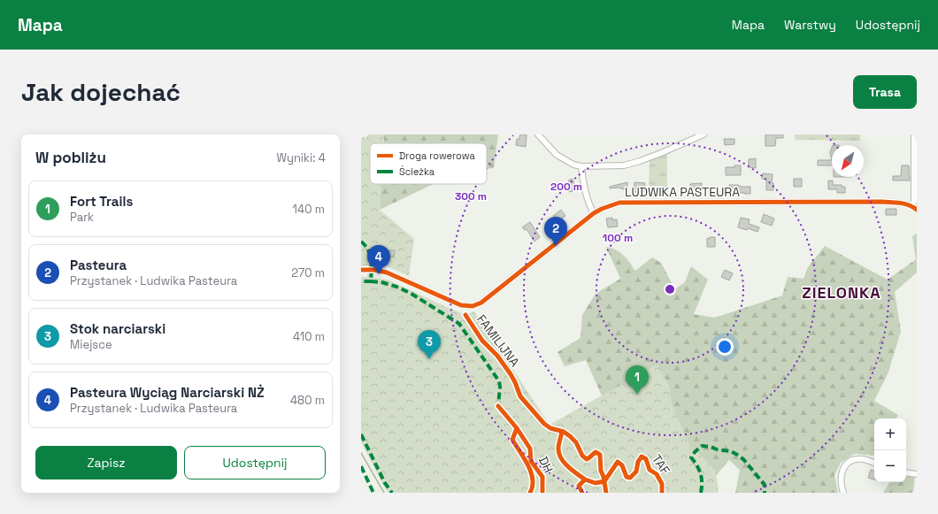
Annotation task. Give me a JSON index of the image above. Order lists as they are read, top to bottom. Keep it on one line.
{"streets":{"street":["LUDWIKA PASTEURA"],"cycle path":["FAMILIJNA","DH","TAF"]},"districts":["ZIELONKA"],"legend":["Droga rowerowa","Ścieżka"],"north":"bottom left","page":{"header":"Mapa","nav":["Mapa","Warstwy","Udostępnij"],"buttons":["Trasa",["Zapisz","Udostępnij"]],"title":"Jak dojechać","heading":["W pobliżu","Wyniki: 4"],"list":[{"mark":"1","name":"Fort Trails","note":"Park","value":"140 m"},{"mark":"2","name":"Pasteura","note":"Przystanek · Ludwika Pasteura","value":"270 m"},{"mark":"3","name":"Stok narciarski","note":"Miejsce","value":"410 m"},{"mark":"4","name":"Pasteura Wyciąg Narciarski NŻ","note":"Przystanek · Ludwika Pasteura","value":"480 m"}],"pins":["2","4","3","1"],"map_buttons":["+","−"]},"rings":["200 m","300 m","100 m"]}
